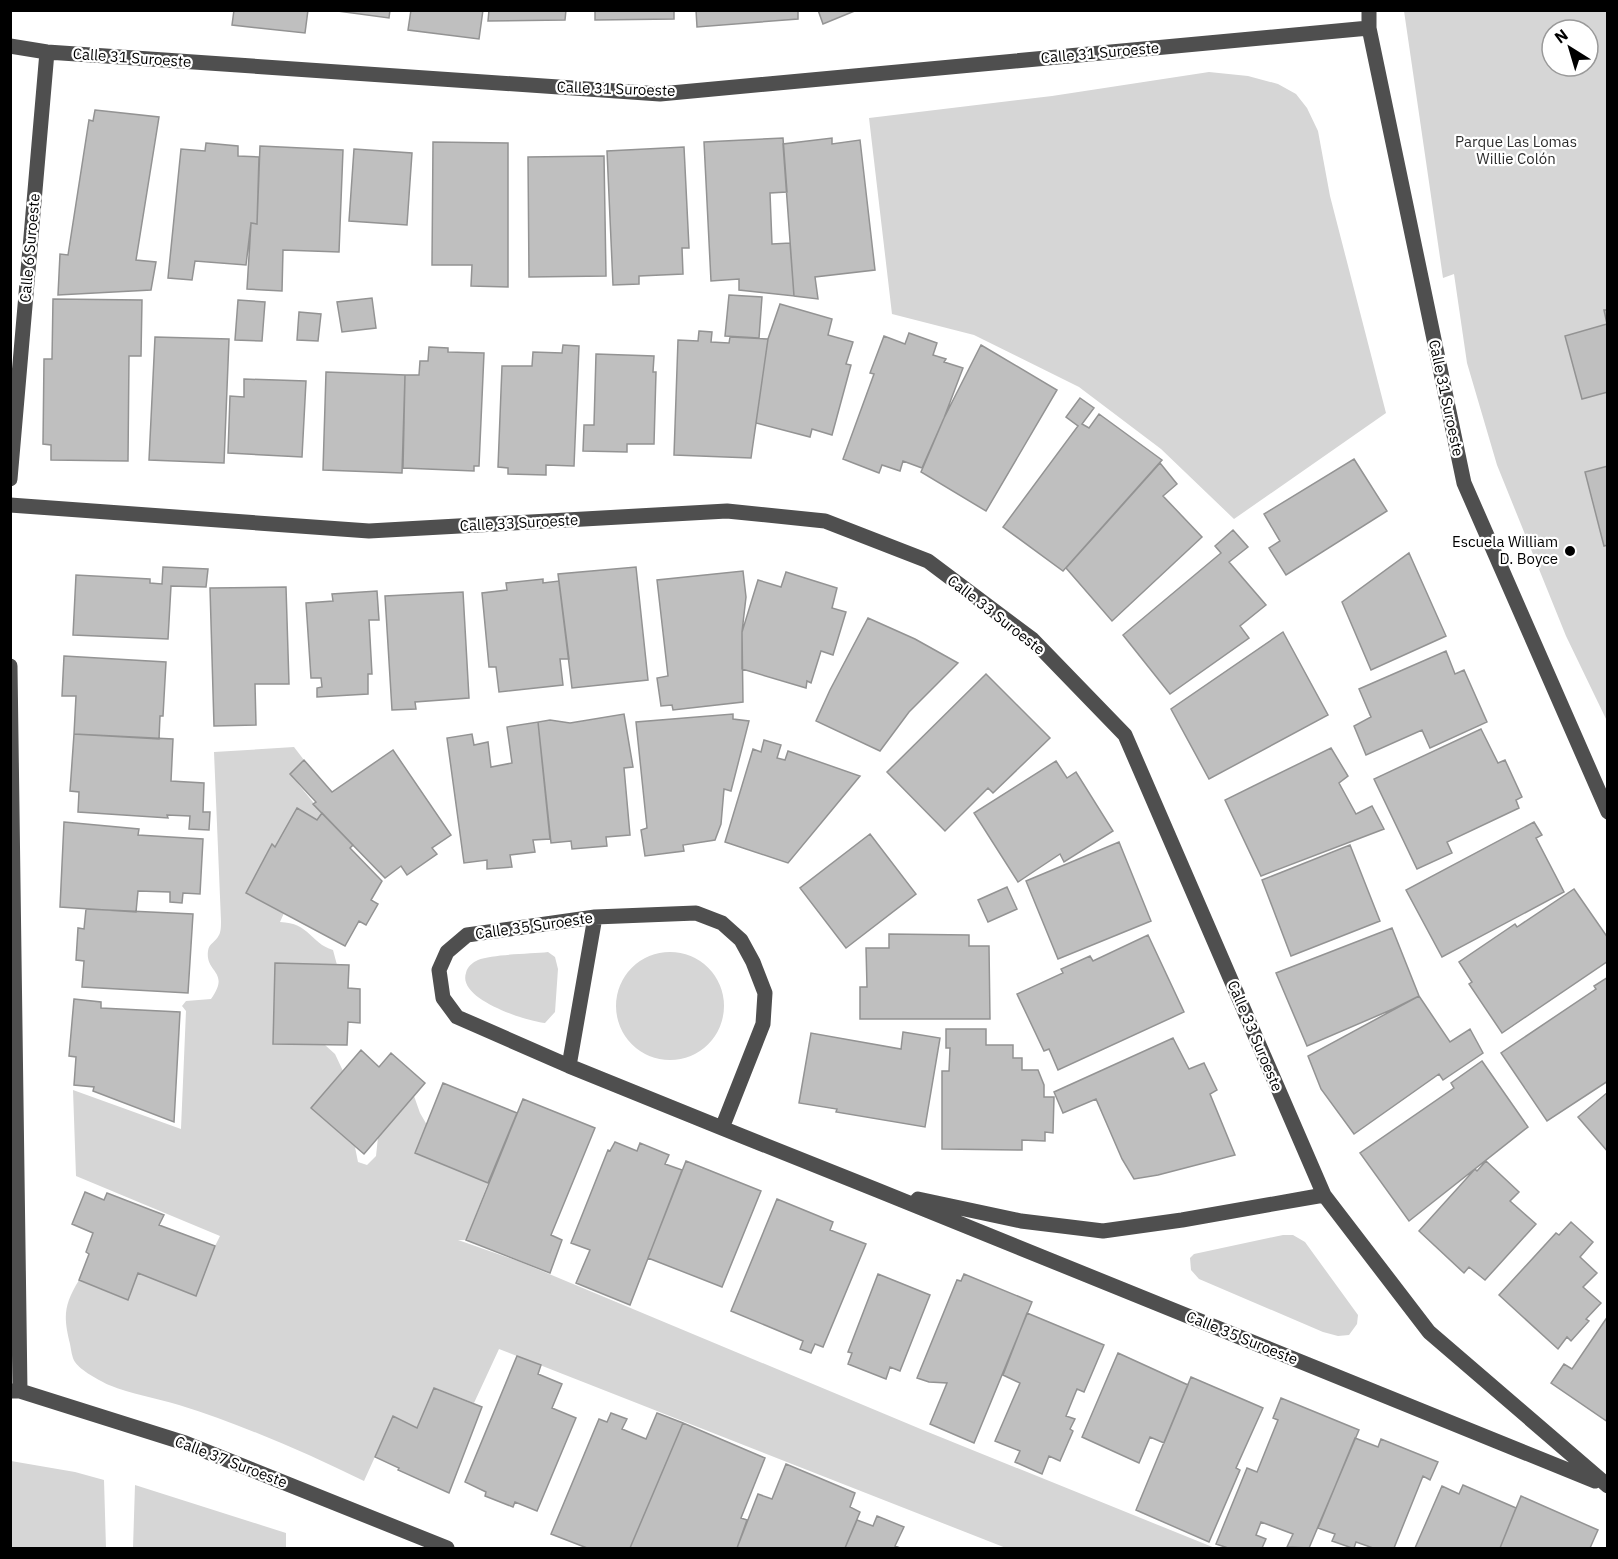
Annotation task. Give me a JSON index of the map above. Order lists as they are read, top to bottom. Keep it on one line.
{"streets":{"street":["Calle 31 Suroeste","Calle 6 Suroeste","Calle 33 Suroeste","Calle 35 Suroeste","Calle 37 Suroeste"]},"crossings":[["Calle 31 Suroeste","Calle 6 Suroeste"],["Calle 33 Suroeste","Calle 35 Suroeste"]],"parks":["Parque Las Lomas Willie Colón"],"places":["Escuela William D. Boyce"],"north":"top left"}
